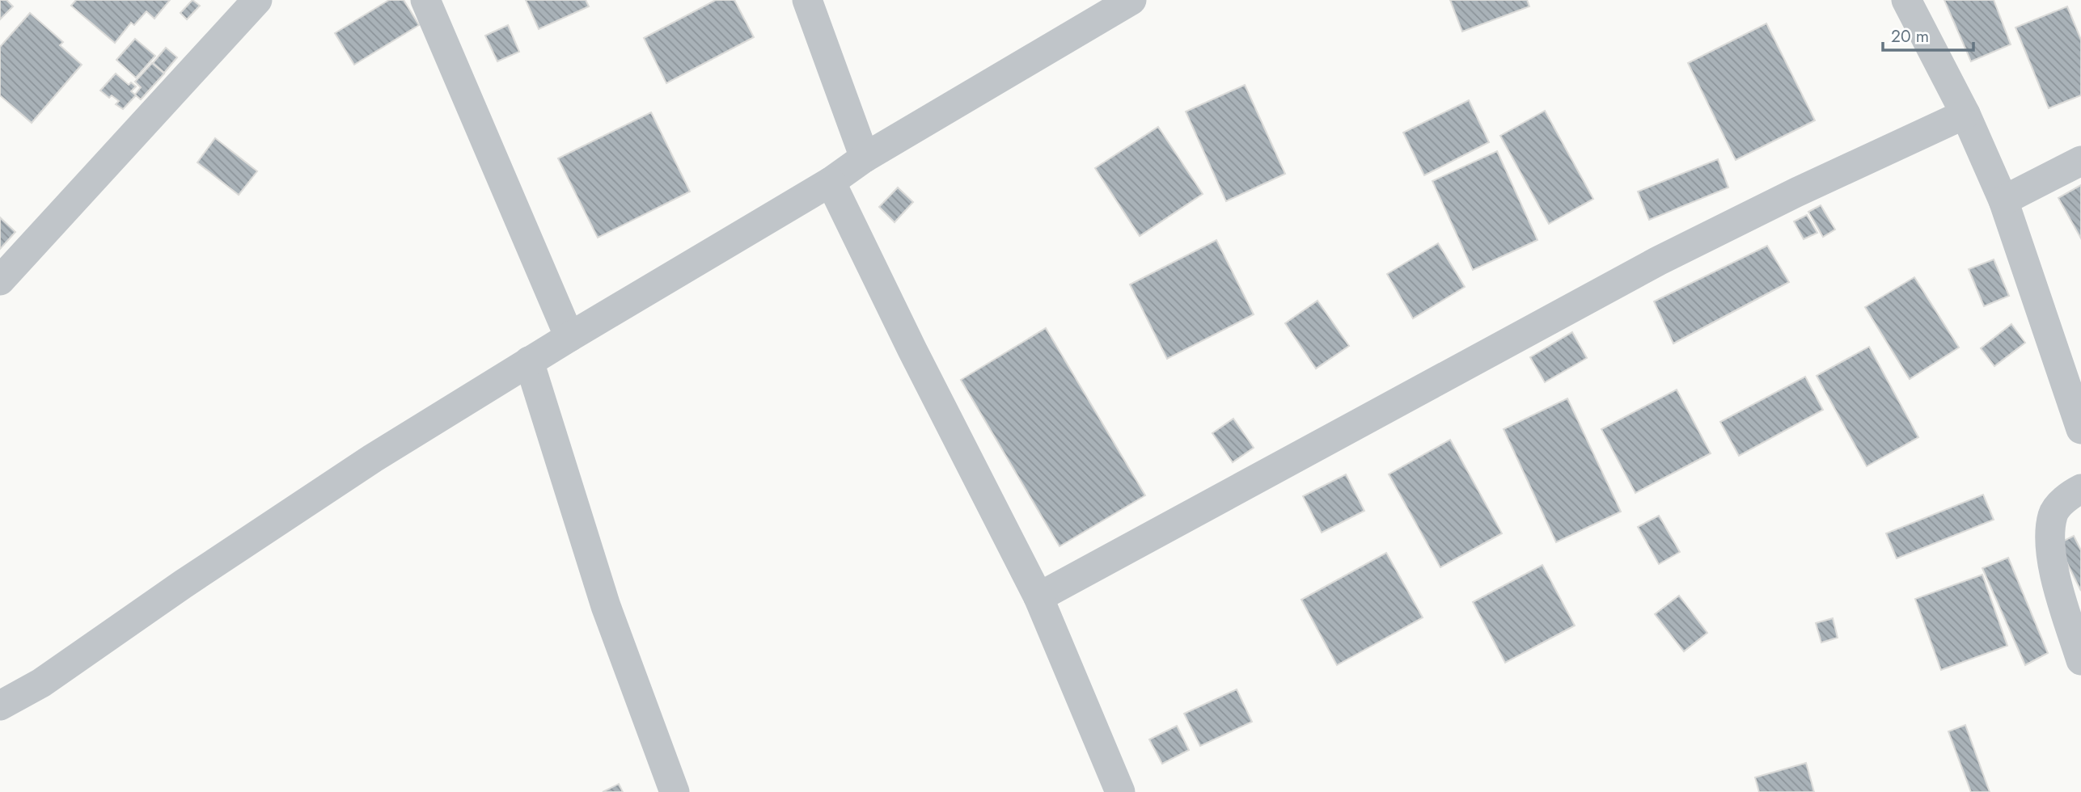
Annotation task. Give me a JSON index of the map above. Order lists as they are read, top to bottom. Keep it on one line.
{"scale_bar":"20 m"}
